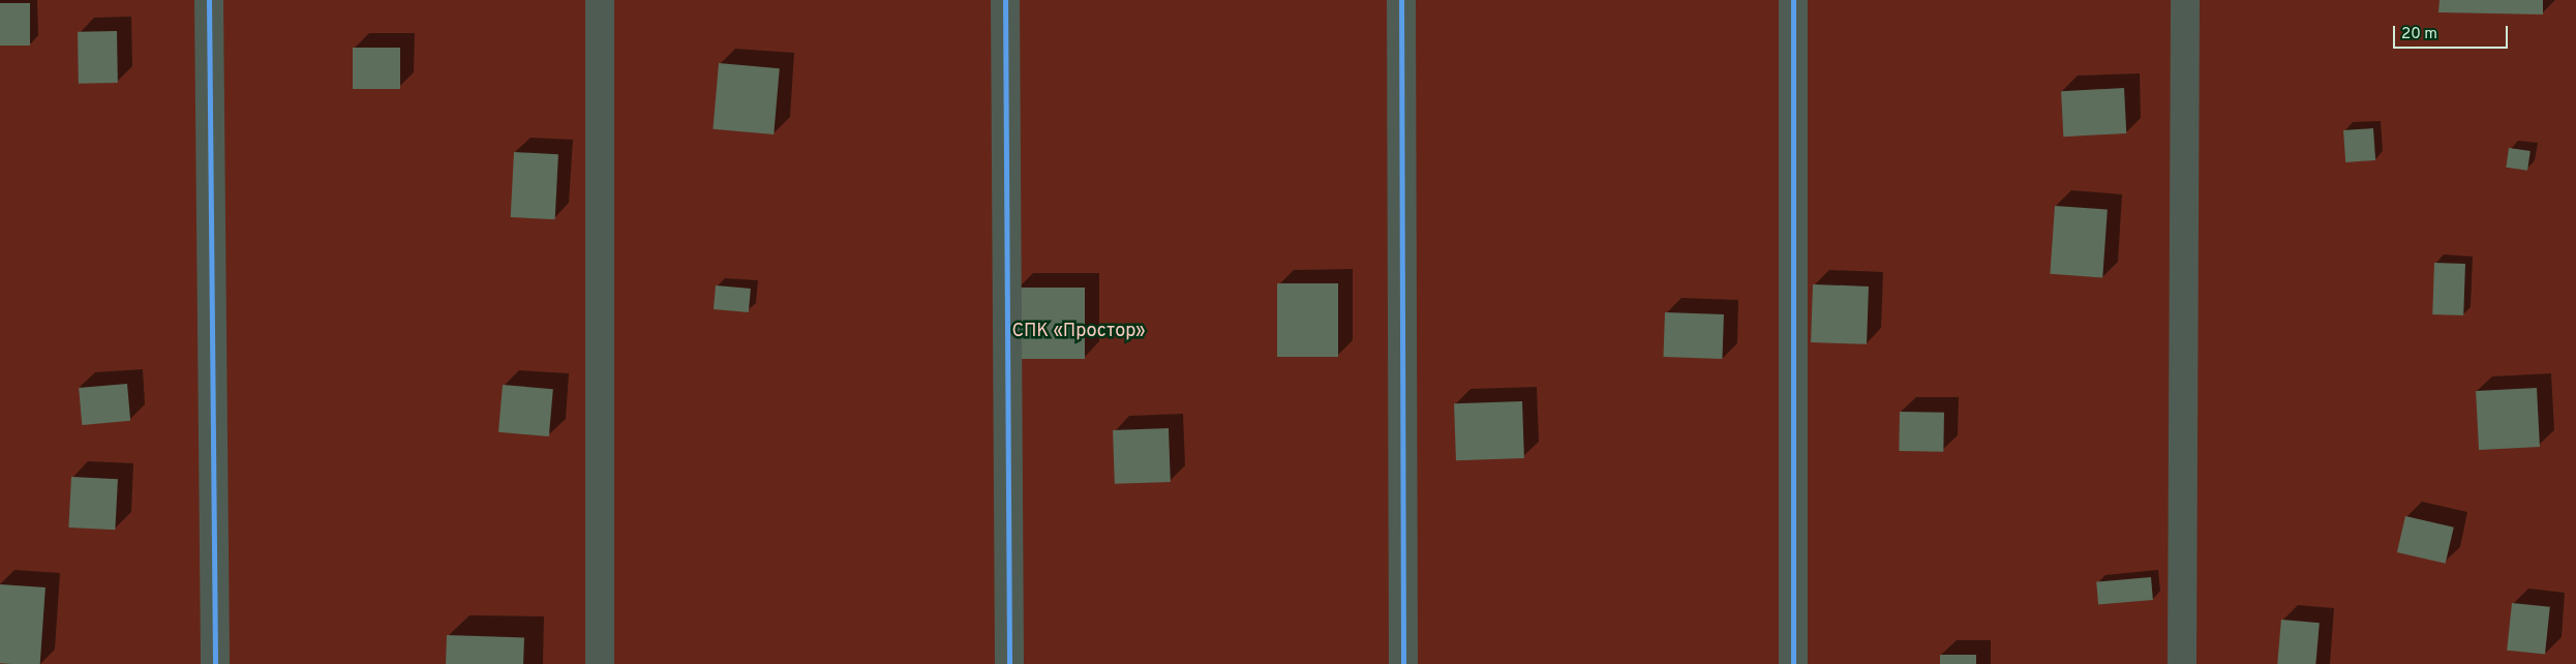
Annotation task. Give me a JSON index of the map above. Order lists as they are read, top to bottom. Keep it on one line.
{"parks":["СПК «Простор»"],"scale_bar":"20 m"}
